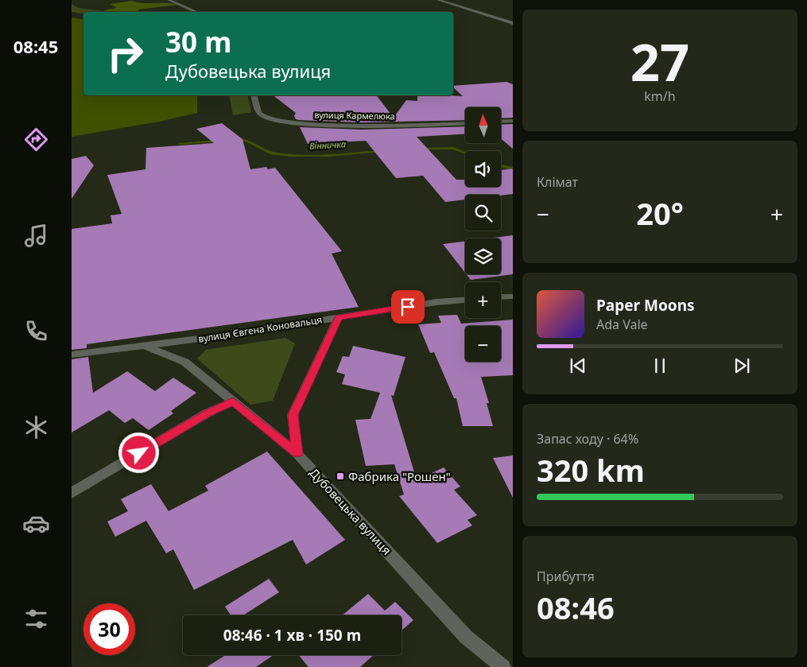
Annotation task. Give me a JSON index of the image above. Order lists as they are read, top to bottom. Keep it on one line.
{"streets":{"street":["вулиця Кармелюка","вулиця Євгена Коновальця","Дубовецька вулиця"]},"crossings":[["вулиця Євгена Коновальця","Дубовецька вулиця"]],"water":["Вінничка"],"places":{"transit":["Фабрика \"Рошен\""]},"north":"top","page":{"tabs":"08:45","tile":[["27","km/h"],"Клімат",["Запас ходу · 64%","320 km"],["Прибуття","08:46"]],"turn":["30 m","Дубовецька вулиця"],"map_buttons":["+","−"],"heat":["−","20°","+"],"song":["Paper Moons","Ada Vale"],"limit":"30","trip":"08:46 · 1 хв · 150 m"}}
